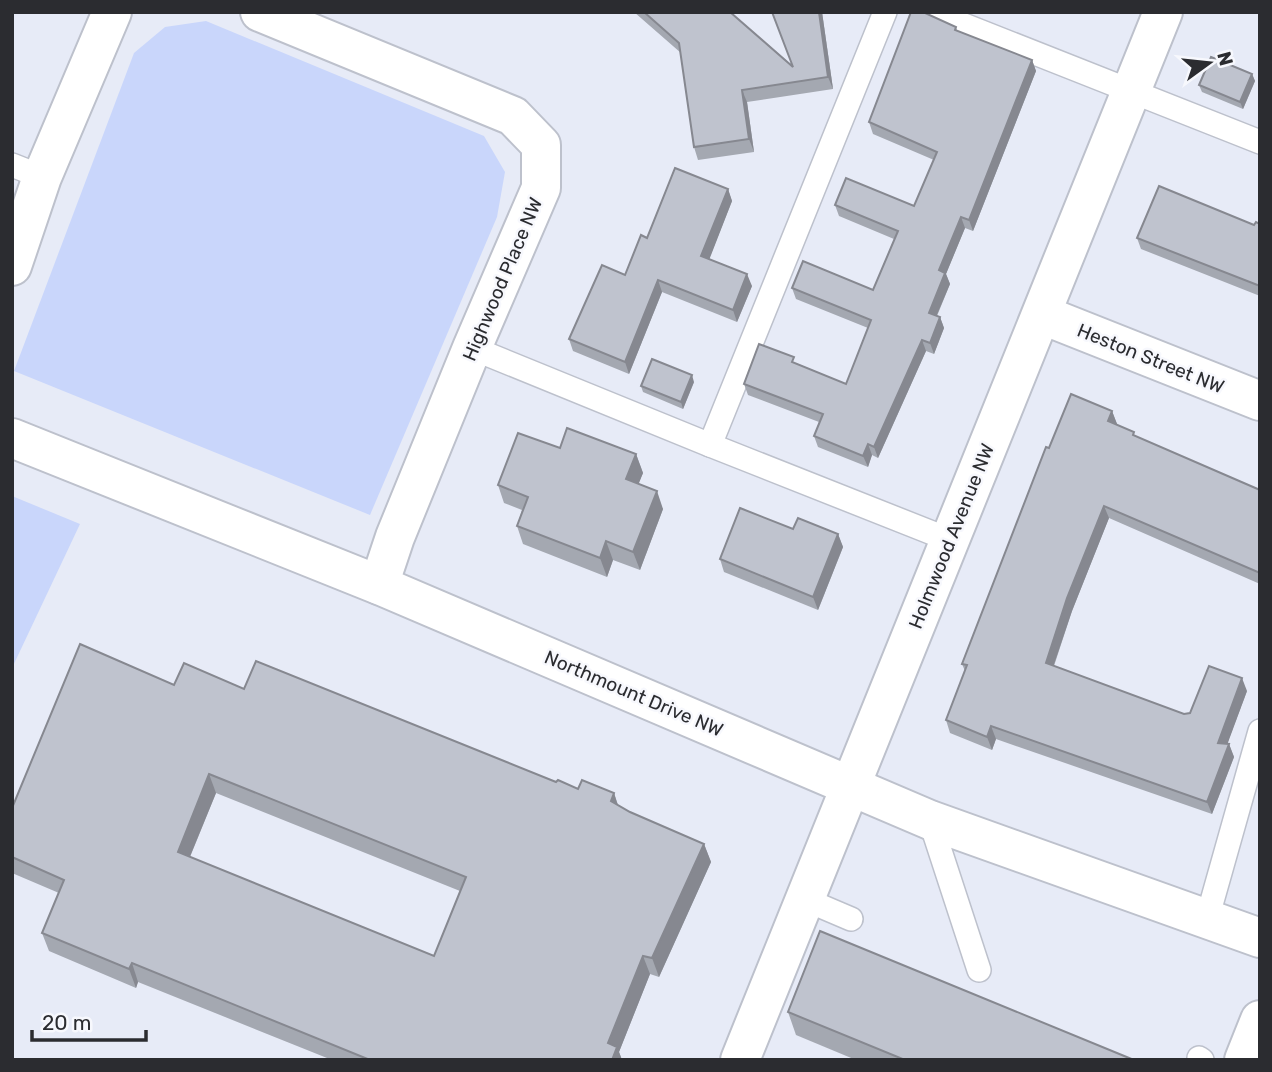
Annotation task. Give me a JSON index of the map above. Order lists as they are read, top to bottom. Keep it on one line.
{"streets":{"street":["Highwood Place NW","Heston Street NW","Holmwood Avenue NW","Northmount Drive NW"]},"crossings":[["Highwood Place NW","Northmount Drive NW"],["Heston Street NW","Holmwood Avenue NW"],["Holmwood Avenue NW","Northmount Drive NW"]],"scale_bar":"20 m","north":"right"}
